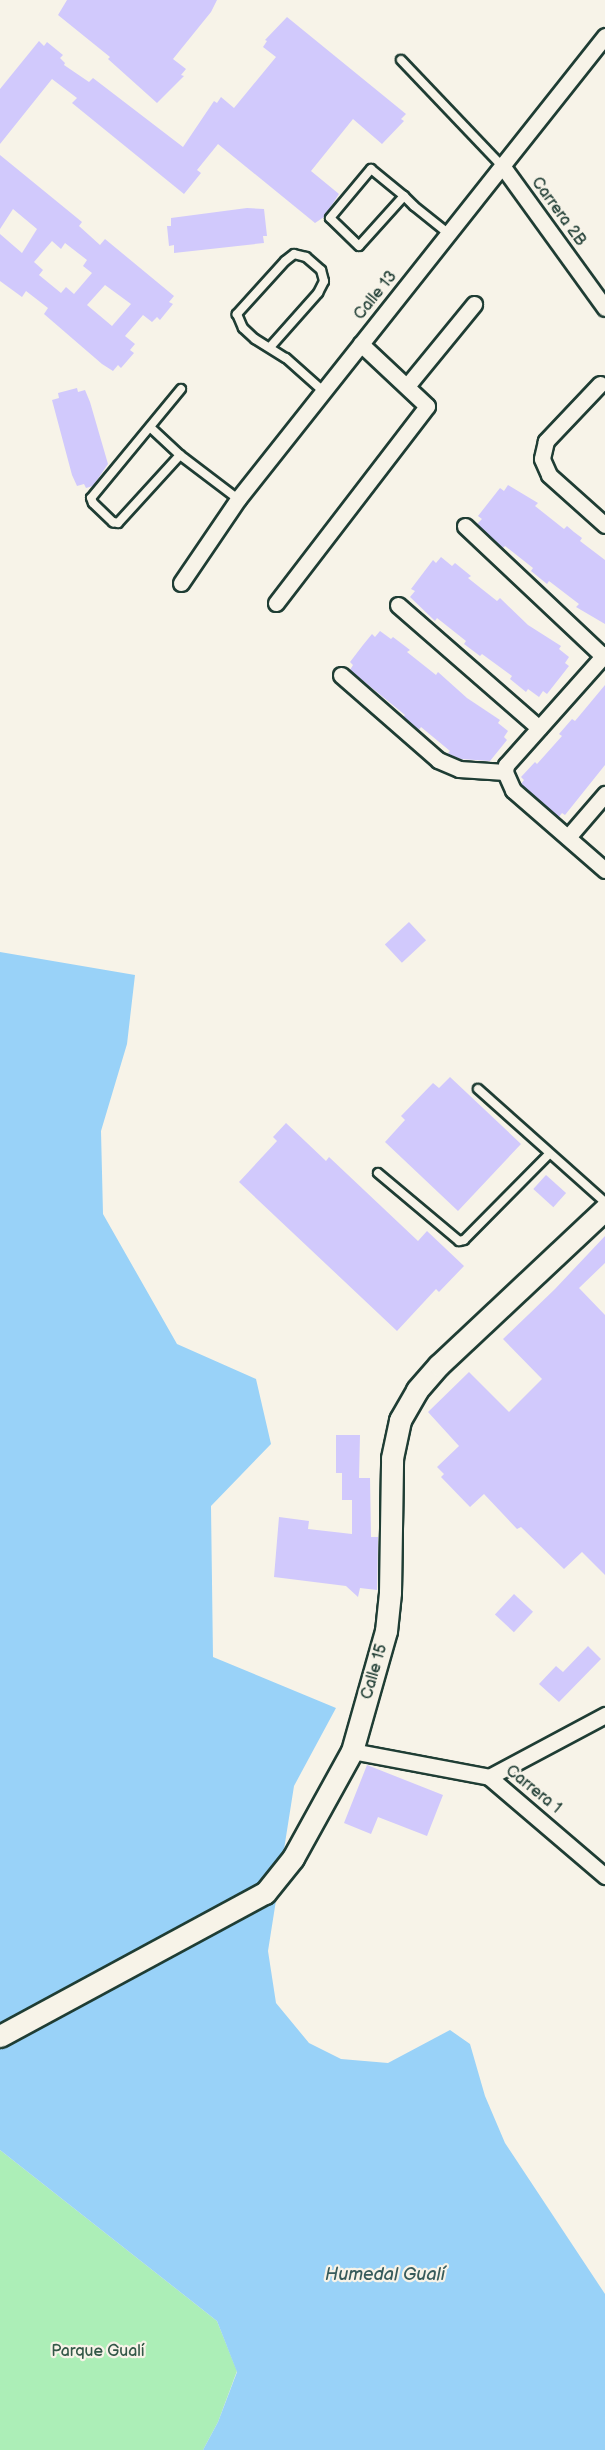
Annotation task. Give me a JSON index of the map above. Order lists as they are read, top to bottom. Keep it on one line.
{"streets":{"street":["Carrera 2B","Calle 13","Calle 15","Carrera 1"]},"crossings":[["Carrera 2B","Calle 13"],["Calle 15","Carrera 1"]],"water":["Humedal Gualí"],"parks":["Parque Gualí"]}
